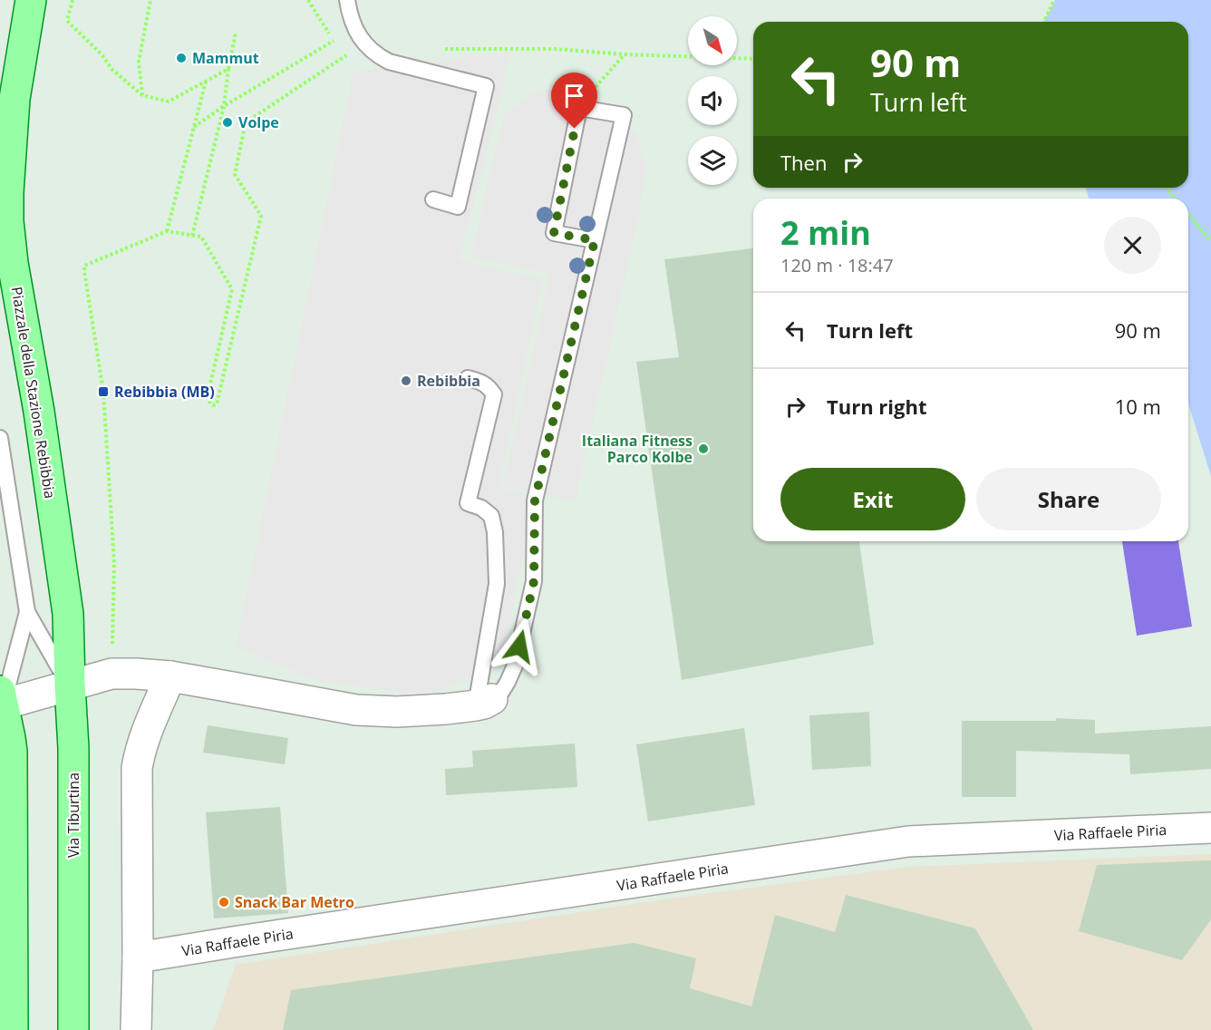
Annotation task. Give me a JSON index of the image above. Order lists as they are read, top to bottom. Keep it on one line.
{"streets":{"main road":["Piazzale della Stazione Rebibbia","Via Tiburtina"],"street":["Via Raffaele Piria"]},"crossings":[["Piazzale della Stazione Rebibbia","Via Tiburtina"]],"places":{"other":["Mammut","Volpe","Rebibbia","Italiana Fitness Parco Kolbe","Snack Bar Metro"],"transit":["Rebibbia (MB)"]},"north":"bottom right","page":{"turn":["90 m","Turn left"],"then":"Then","heading":["2 min","120 m · 18:47"],"list":[{"name":"Turn left","value":"90 m"},{"name":"Turn right","value":"10 m"}],"buttons":["Exit","Share"]}}
